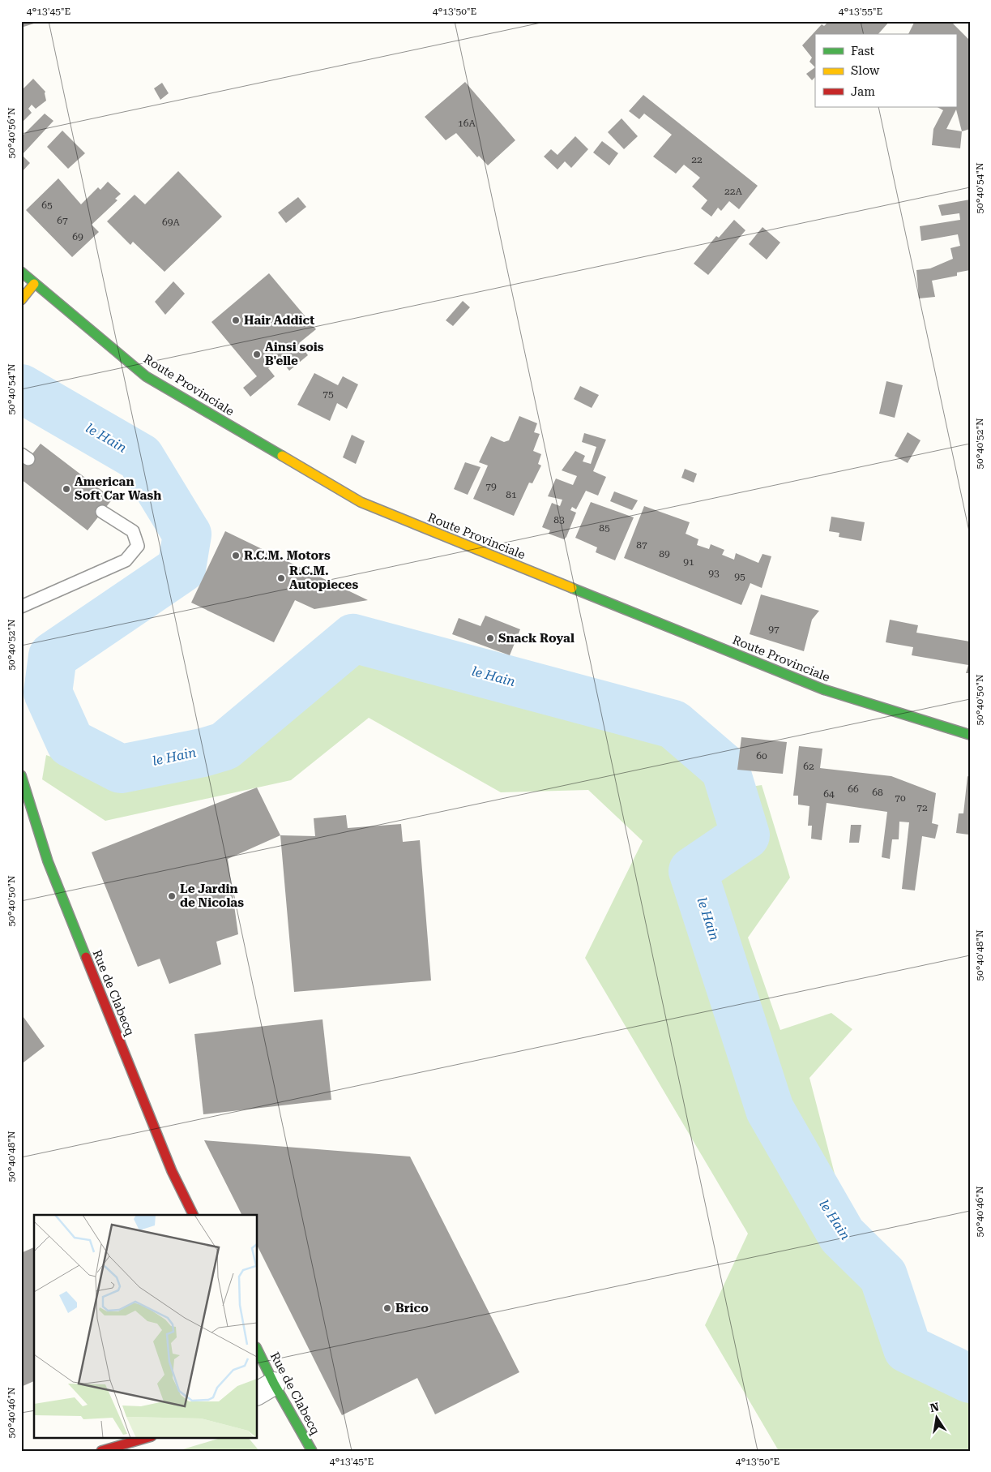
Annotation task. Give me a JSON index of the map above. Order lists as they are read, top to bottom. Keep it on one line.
{"streets":{"main road":["Route Provinciale","Rue de Clabecq"]},"water":["le Hain"],"places":["Hair Addict","Ainsi sois B'elle","American Soft Car Wash","R.C.M. Motors","R.C.M. Autopieces","Snack Royal","Le Jardin de Nicolas","Brico"],"house_numbers":["16A","22","22A","65","67","69A","69","75","79","81","83","85","87","89","91","93","95","97","60","62","66","68","64","70","72"],"legend":["Fast","Slow","Jam"],"north":"top","coordinates":["4°13'45\"E","4°13'50\"E","4°13'55\"E","50°40'56\"N","50°40'54\"N","50°40'52\"N","50°40'50\"N","50°40'48\"N","50°40'46\"N"]}
